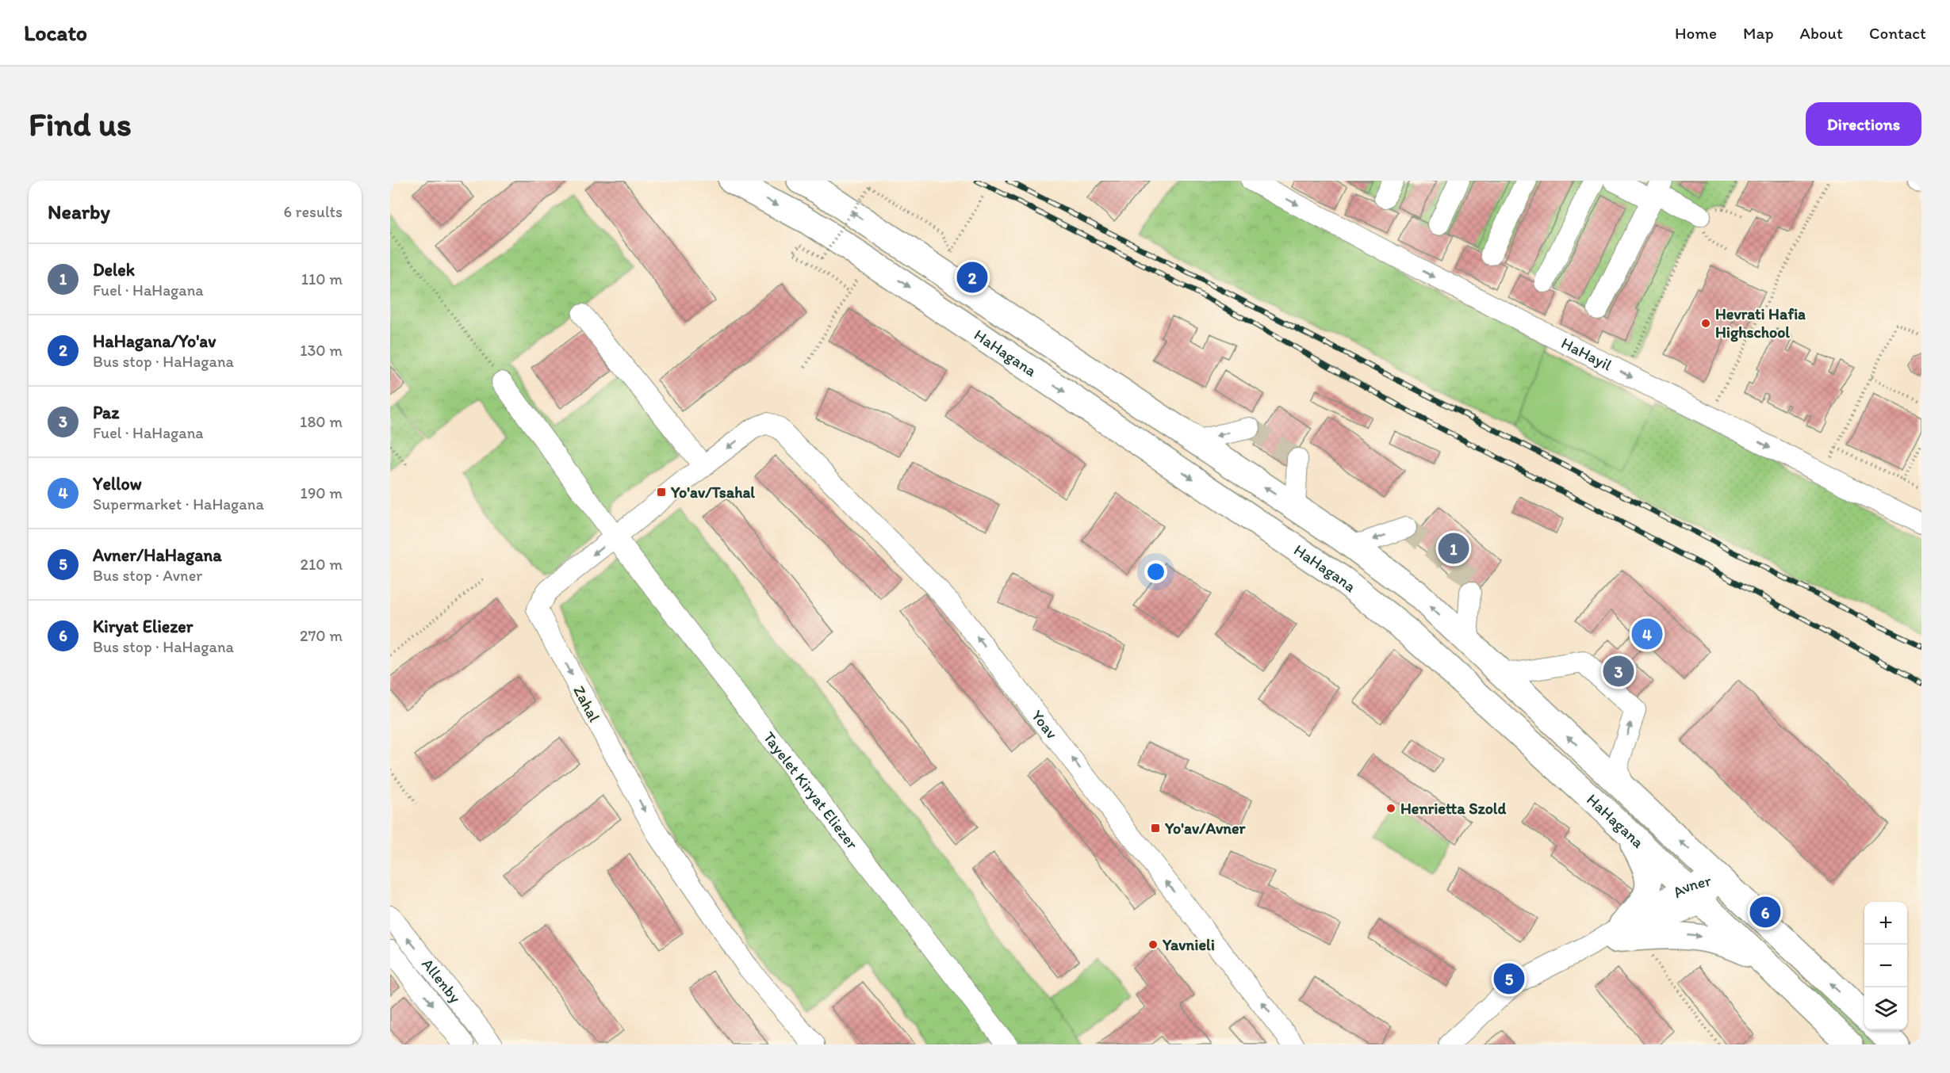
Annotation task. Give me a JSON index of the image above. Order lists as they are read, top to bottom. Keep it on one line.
{"streets":{"highway":["HaHagana"],"street":["HaHayil","Zahal","Yoav","Tayelet Kiryat Eliezer","Avner","Allenby"]},"crossings":[["HaHagana","Avner"],["Zahal","Yoav"],["Zahal","Tayelet Kiryat Eliezer"]],"one_way":["HaHayil","Yoav"],"places":{"other":["Hevrati Hafia Highschool","Henrietta Szold","Yavnieli"],"transit":["Yo'av/Tsahal","Yo'av/Avner"]},"page":{"header":"Locato","nav":["Home","Map","About","Contact"],"buttons":"Directions","title":"Find us","heading":["Nearby","6 results"],"list":[{"mark":"1","name":"Delek","note":"Fuel · HaHagana","value":"110 m"},{"mark":"2","name":"HaHagana/Yo'av","note":"Bus stop · HaHagana","value":"130 m"},{"mark":"3","name":"Paz","note":"Fuel · HaHagana","value":"180 m"},{"mark":"4","name":"Yellow","note":"Supermarket · HaHagana","value":"190 m"},{"mark":"5","name":"Avner/HaHagana","note":"Bus stop · Avner","value":"210 m"},{"mark":"6","name":"Kiryat Eliezer","note":"Bus stop · HaHagana","value":"270 m"}],"pins":["2","1","4","3","6","5"],"map_buttons":["+","−"]}}
